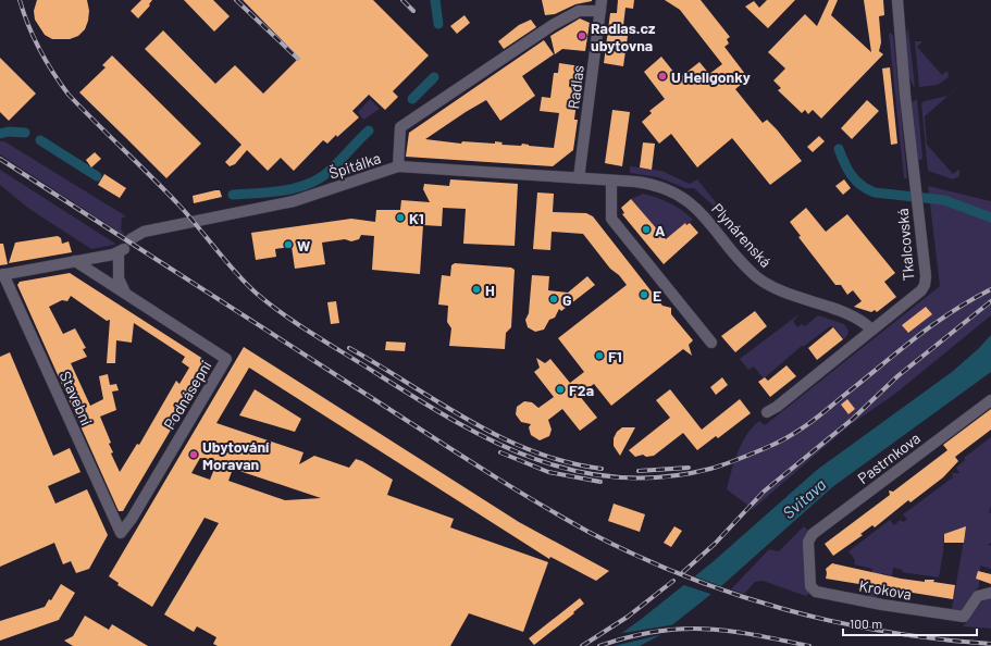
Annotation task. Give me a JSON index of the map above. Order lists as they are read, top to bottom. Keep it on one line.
{"streets":{"street":["Radlas","Špitálka","Plynárenská","Tkalcovská","Podnásepní","Stavební","Pastrnkova","Krokova"]},"crossings":[["Radlas","Špitálka"],["Radlas","Plynárenská"],["Špitálka","Plynárenská"],["Plynárenská","Tkalcovská"],["Podnásepní","Stavební"],["Pastrnkova","Krokova"]],"water":["Svitava"],"places":["Radlas.cz ubytovna","U Heligonky","K1","A","W","H","E","G","F1","F2a","Ubytování Moravan"],"scale_bar":"100 m"}
